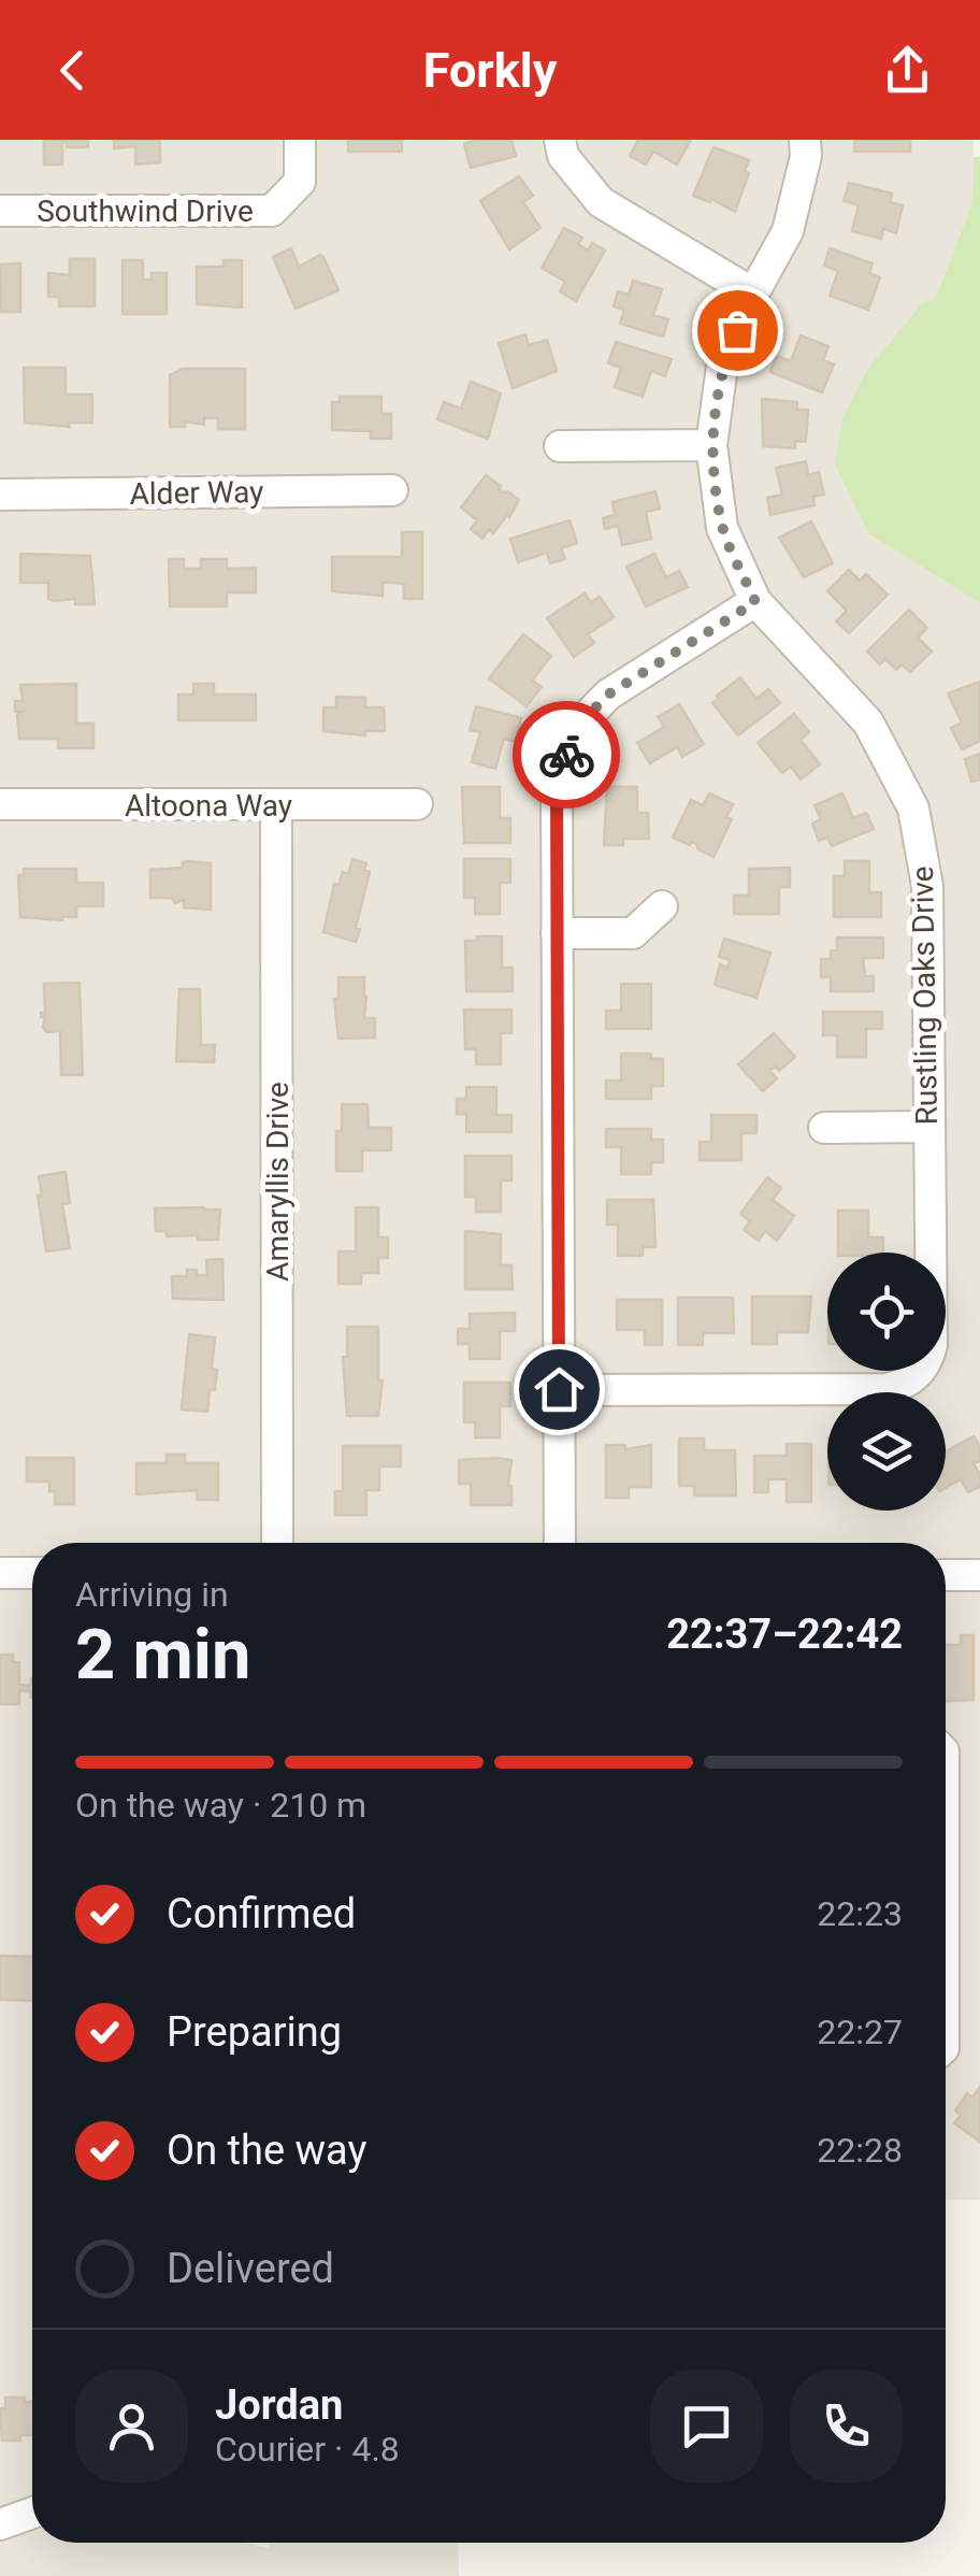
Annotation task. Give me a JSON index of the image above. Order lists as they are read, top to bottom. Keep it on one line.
{"streets":{"street":["Southwind Drive","Alder Way","Altoona Way","Rustling Oaks Drive","Amaryllis Drive"]},"crossings":[["Altoona Way","Amaryllis Drive"]],"page":{"header":"Forkly","heading":["2 min","Arriving in","22:37–22:42"],"panel":["Jordan","Courier · 4.8"],"bar":"On the way · 210 m","list":[["Confirmed","22:23"],["Preparing","22:27"],["On the way","22:28"],"Delivered"]}}
